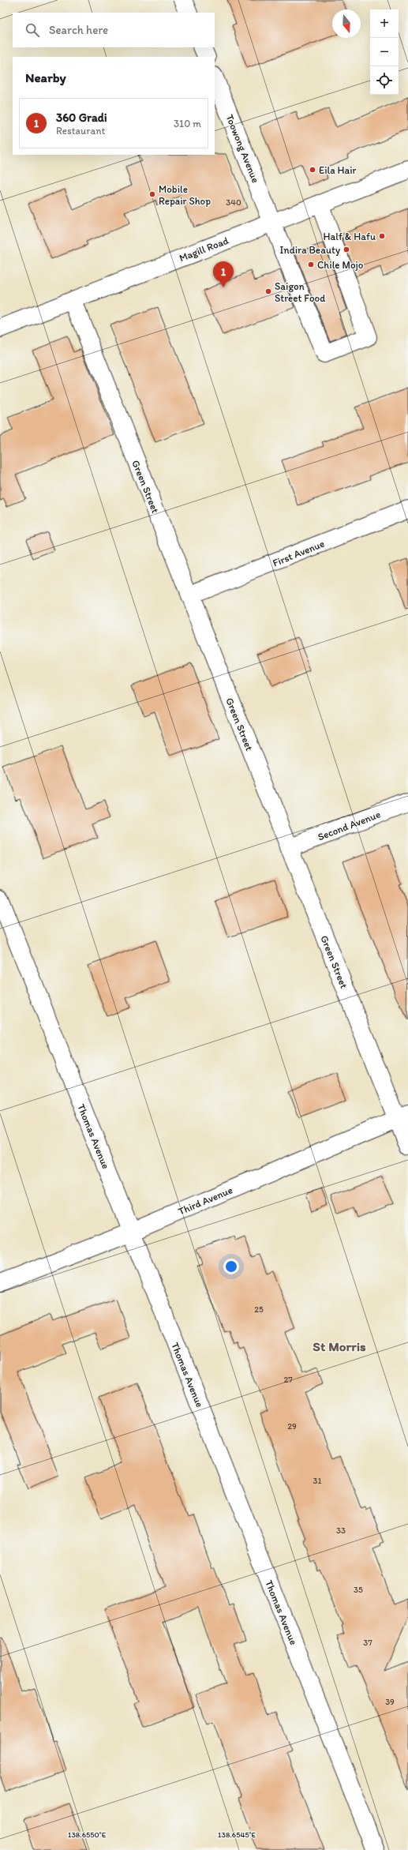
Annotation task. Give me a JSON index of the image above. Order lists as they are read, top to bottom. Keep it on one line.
{"streets":{"street":["Toowong Avenue","Magill Road","Green Street","First Avenue","Second Avenue","Thomas Avenue","Third Avenue"]},"crossings":[["Toowong Avenue","Magill Road"],["Magill Road","Green Street"],["Green Street","First Avenue"],["Green Street","Second Avenue"],["Green Street","Third Avenue"],["Thomas Avenue","Third Avenue"]],"districts":["St Morris"],"places":["Eila Hair","Mobile Repair Shop","Half & Hafu","Indira Beauty","Chile Mojo","Saigon Street Food"],"house_numbers":["340","25","27","29","31","33","35","37","39"],"north":"bottom","page":{"map_buttons":["+","−"],"search":"Search here","heading":"Nearby","list":[{"mark":"1","name":"360 Gradi","note":"Restaurant","value":"310 m"}],"pins":"1"},"coordinates":["138.6550°E","138.6545°E"]}
